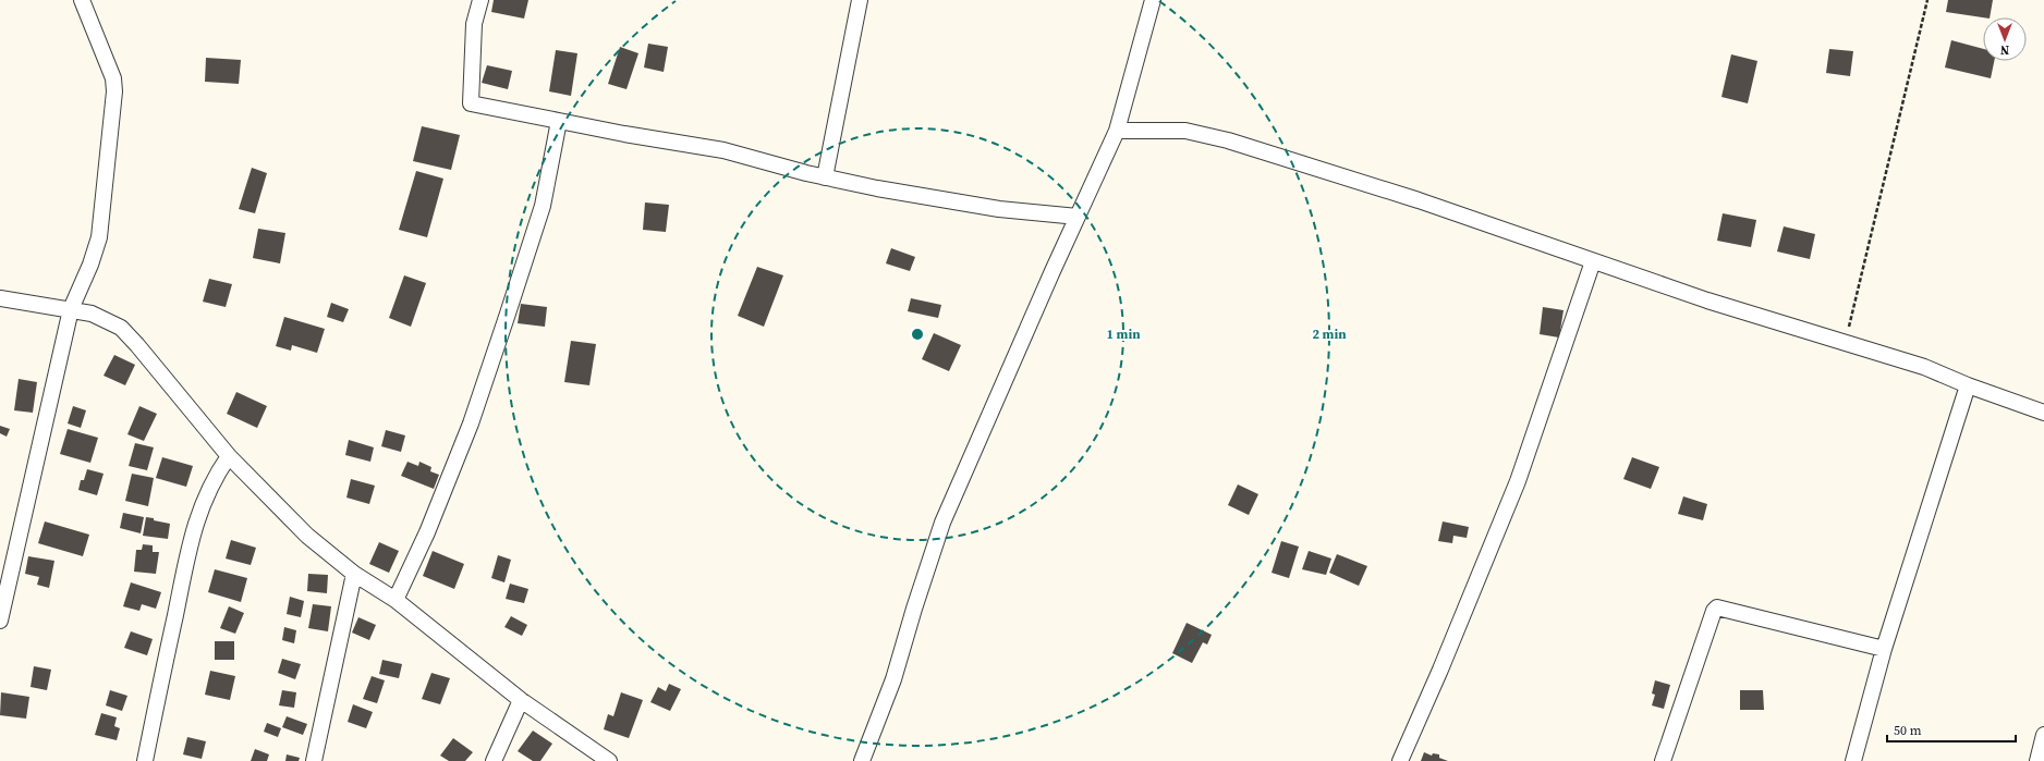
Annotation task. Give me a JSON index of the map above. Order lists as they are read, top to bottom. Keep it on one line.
{"scale_bar":"50 m","north":"bottom","rings":["1 min","2 min"]}
